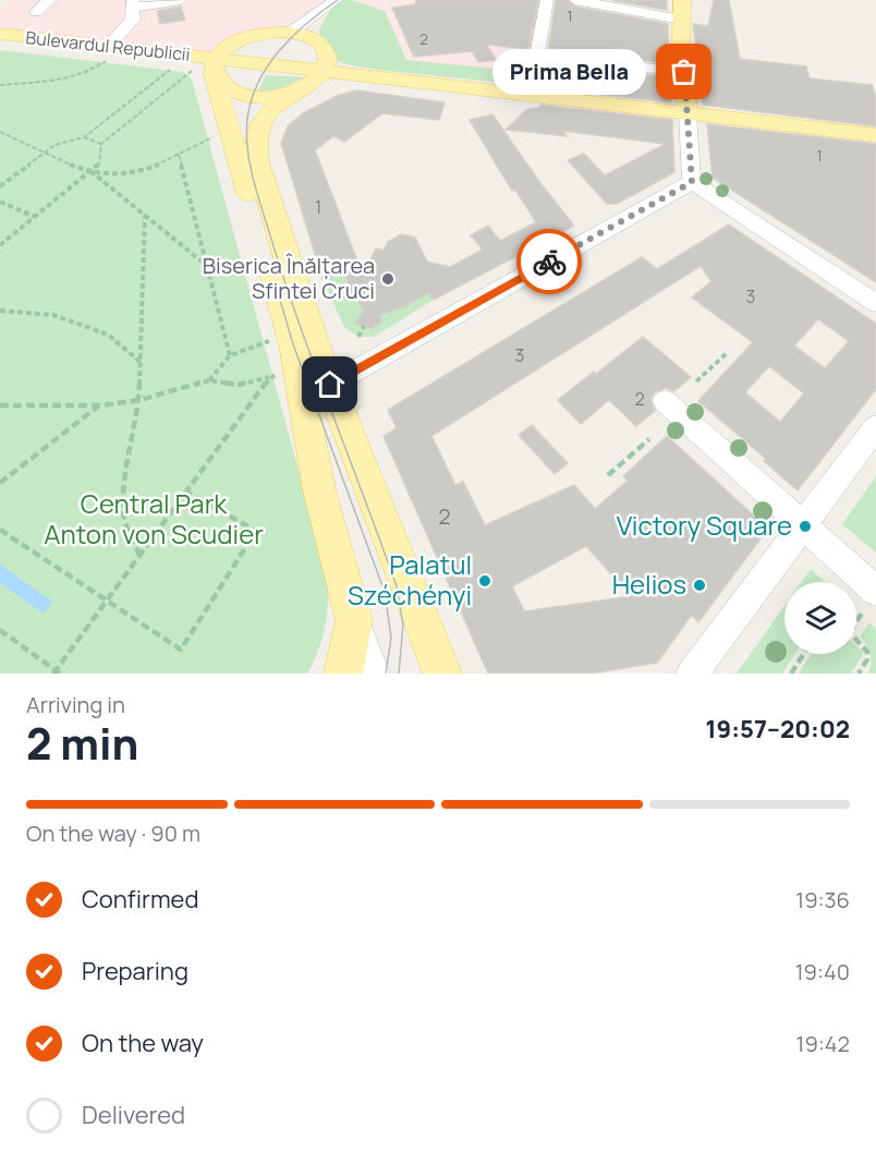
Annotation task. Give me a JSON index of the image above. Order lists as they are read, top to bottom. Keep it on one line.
{"streets":{"main road":["Bulevardul Republicii"]},"parks":["Central Park Anton von Scudier"],"places":["Prima Bella","Biserica Înălțarea Sfintei Cruci","Victory Square","Palatul Széchényi","Helios"],"house_numbers":["1","2","1","1","3","3","2","2"],"page":{"bubble":"Prima Bella","heading":["2 min","Arriving in","19:57–20:02"],"bar":"On the way · 90 m","list":[["Confirmed","19:36"],["Preparing","19:40"],["On the way","19:42"],"Delivered"]}}
